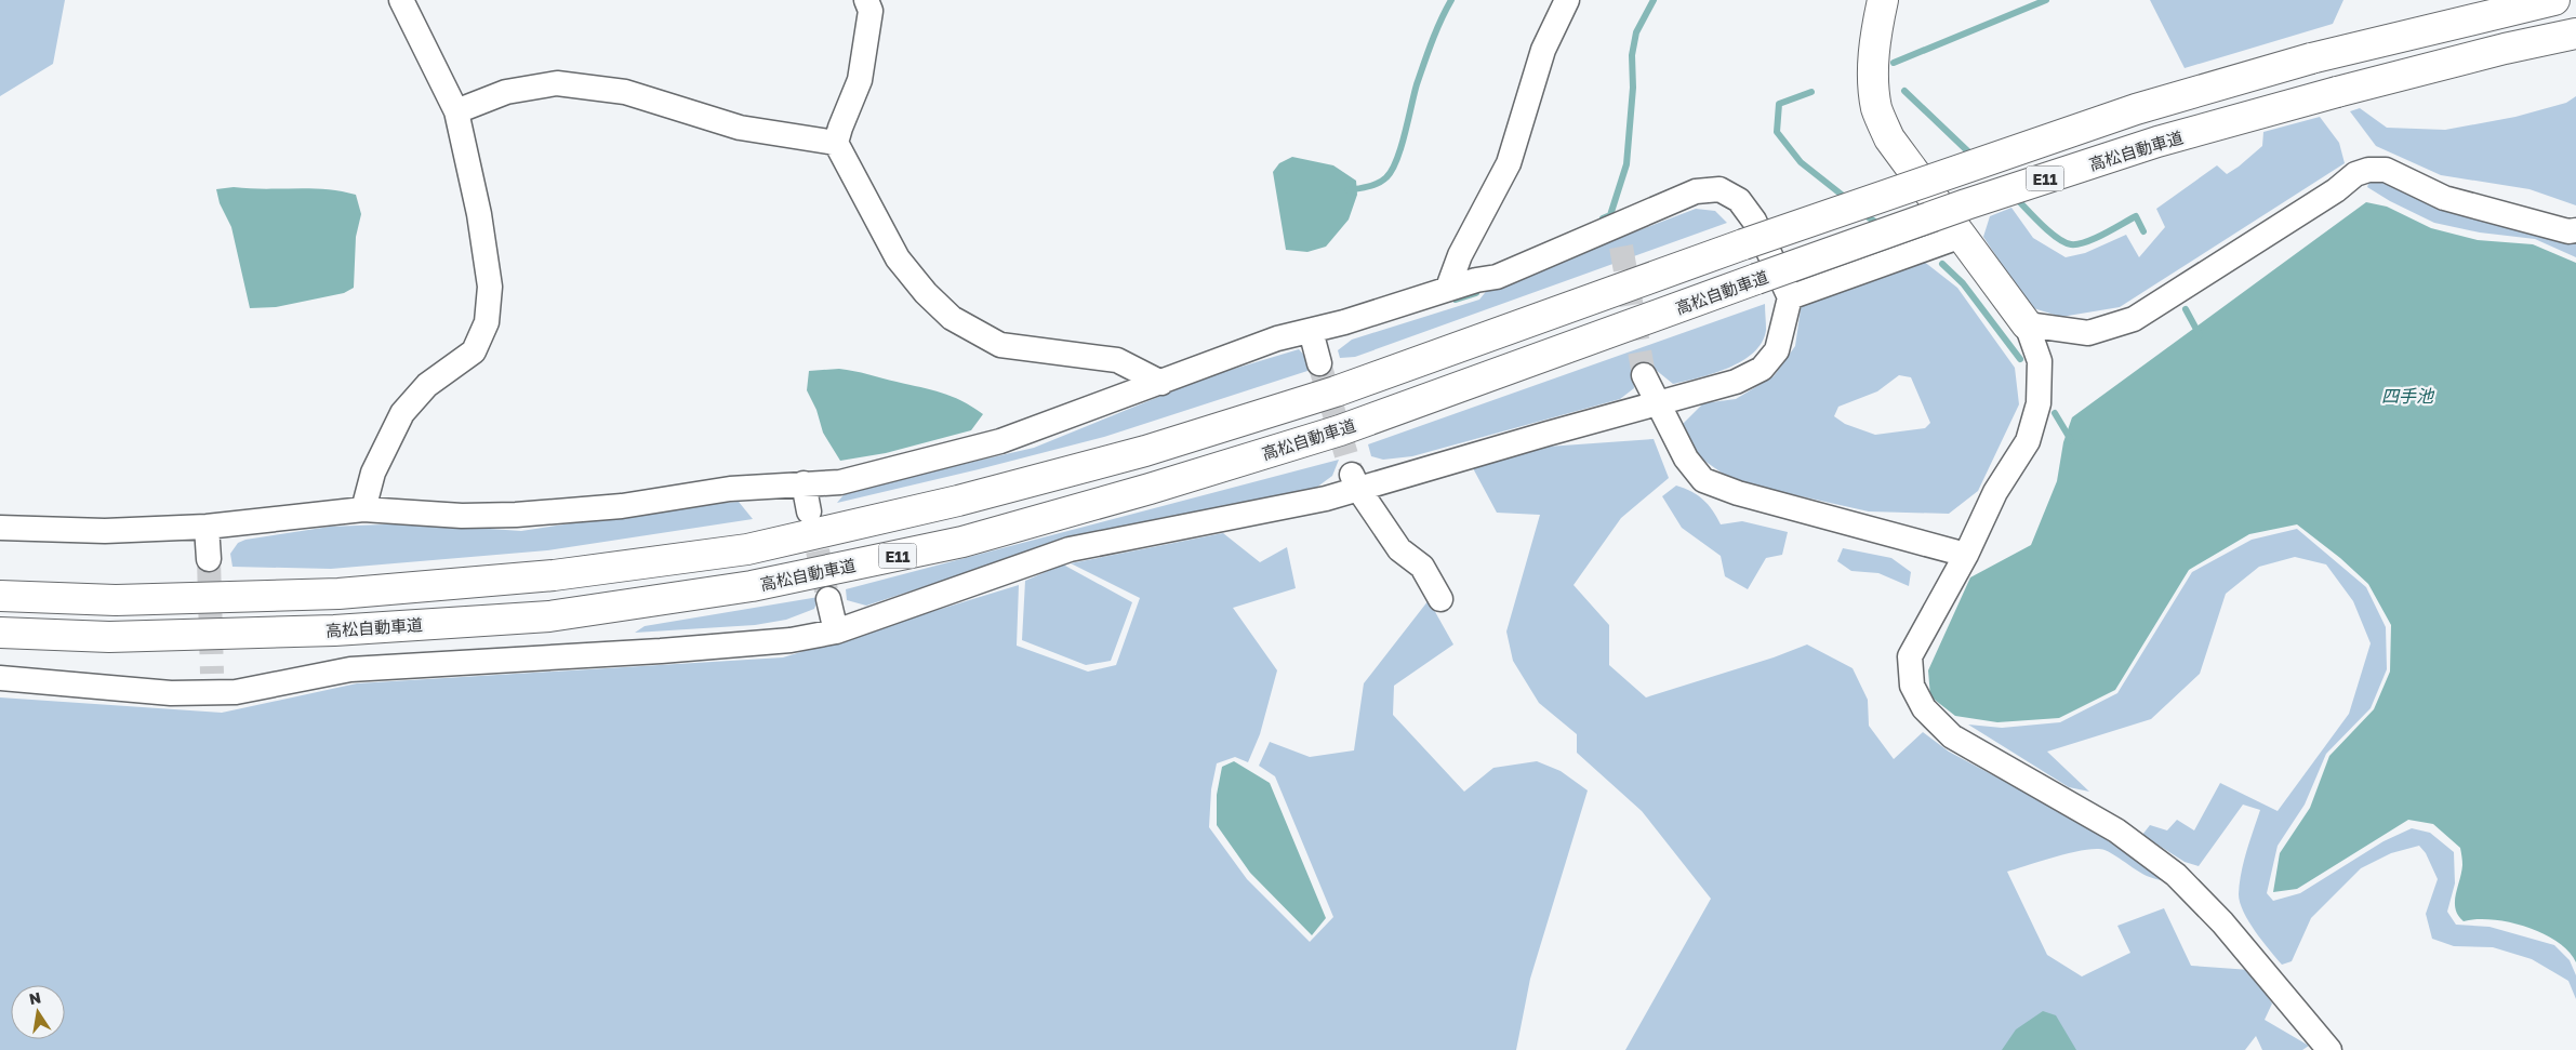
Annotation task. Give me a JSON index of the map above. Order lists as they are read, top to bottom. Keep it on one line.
{"streets":{"main road":["高松自動車道","E11"]},"water":["四手池"],"north":"top"}
